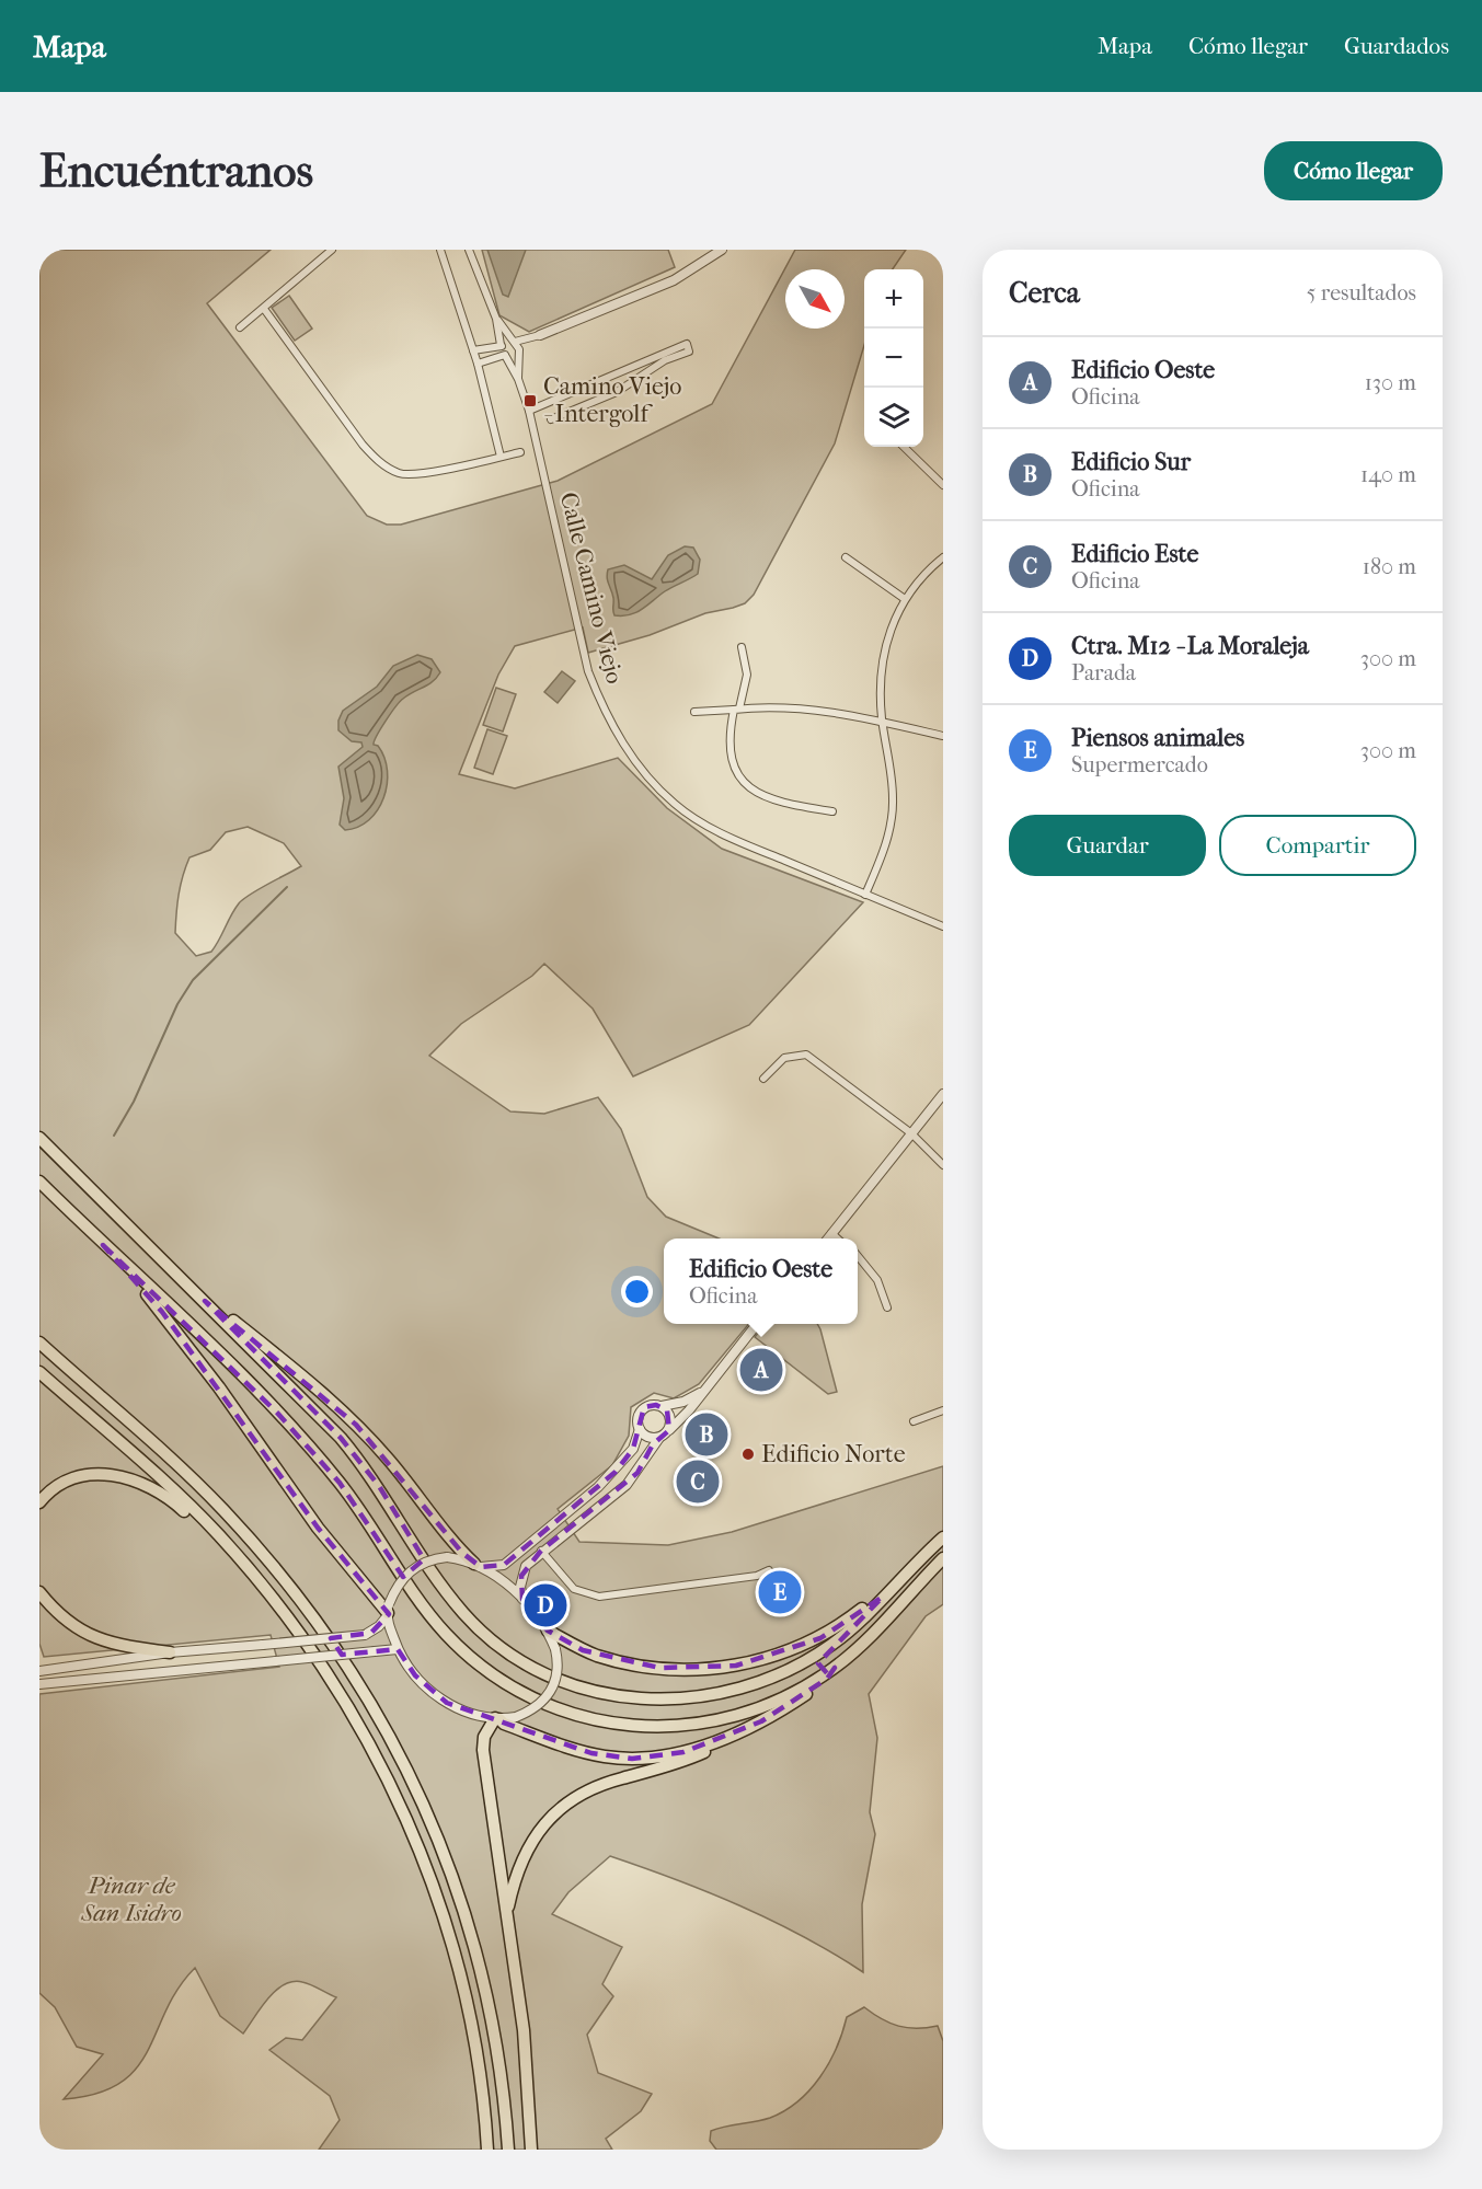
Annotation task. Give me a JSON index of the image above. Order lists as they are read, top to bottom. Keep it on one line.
{"streets":{"street":["Calle Camino Viejo"]},"parks":["Pinar de San Isidro"],"places":{"transit":["Camino Viejo - Intergolf"],"other":["Edificio Norte"]},"north":"bottom right","page":{"header":"Mapa","nav":["Mapa","Cómo llegar","Guardados"],"buttons":["Cómo llegar",["Guardar","Compartir"]],"title":"Encuéntranos","heading":["Cerca","5 resultados"],"map_buttons":["+","−"],"list":[{"mark":"A","name":"Edificio Oeste","note":"Oficina","value":"130 m"},{"mark":"B","name":"Edificio Sur","note":"Oficina","value":"140 m"},{"mark":"C","name":"Edificio Este","note":"Oficina","value":"180 m"},{"mark":"D","name":"Ctra. M12 - La Moraleja","note":"Parada","value":"300 m"},{"mark":"E","name":"Piensos animales","note":"Supermercado","value":"300 m"}],"popup":["Edificio Oeste","Oficina"],"pins":["A","B","C","E","D"]}}
